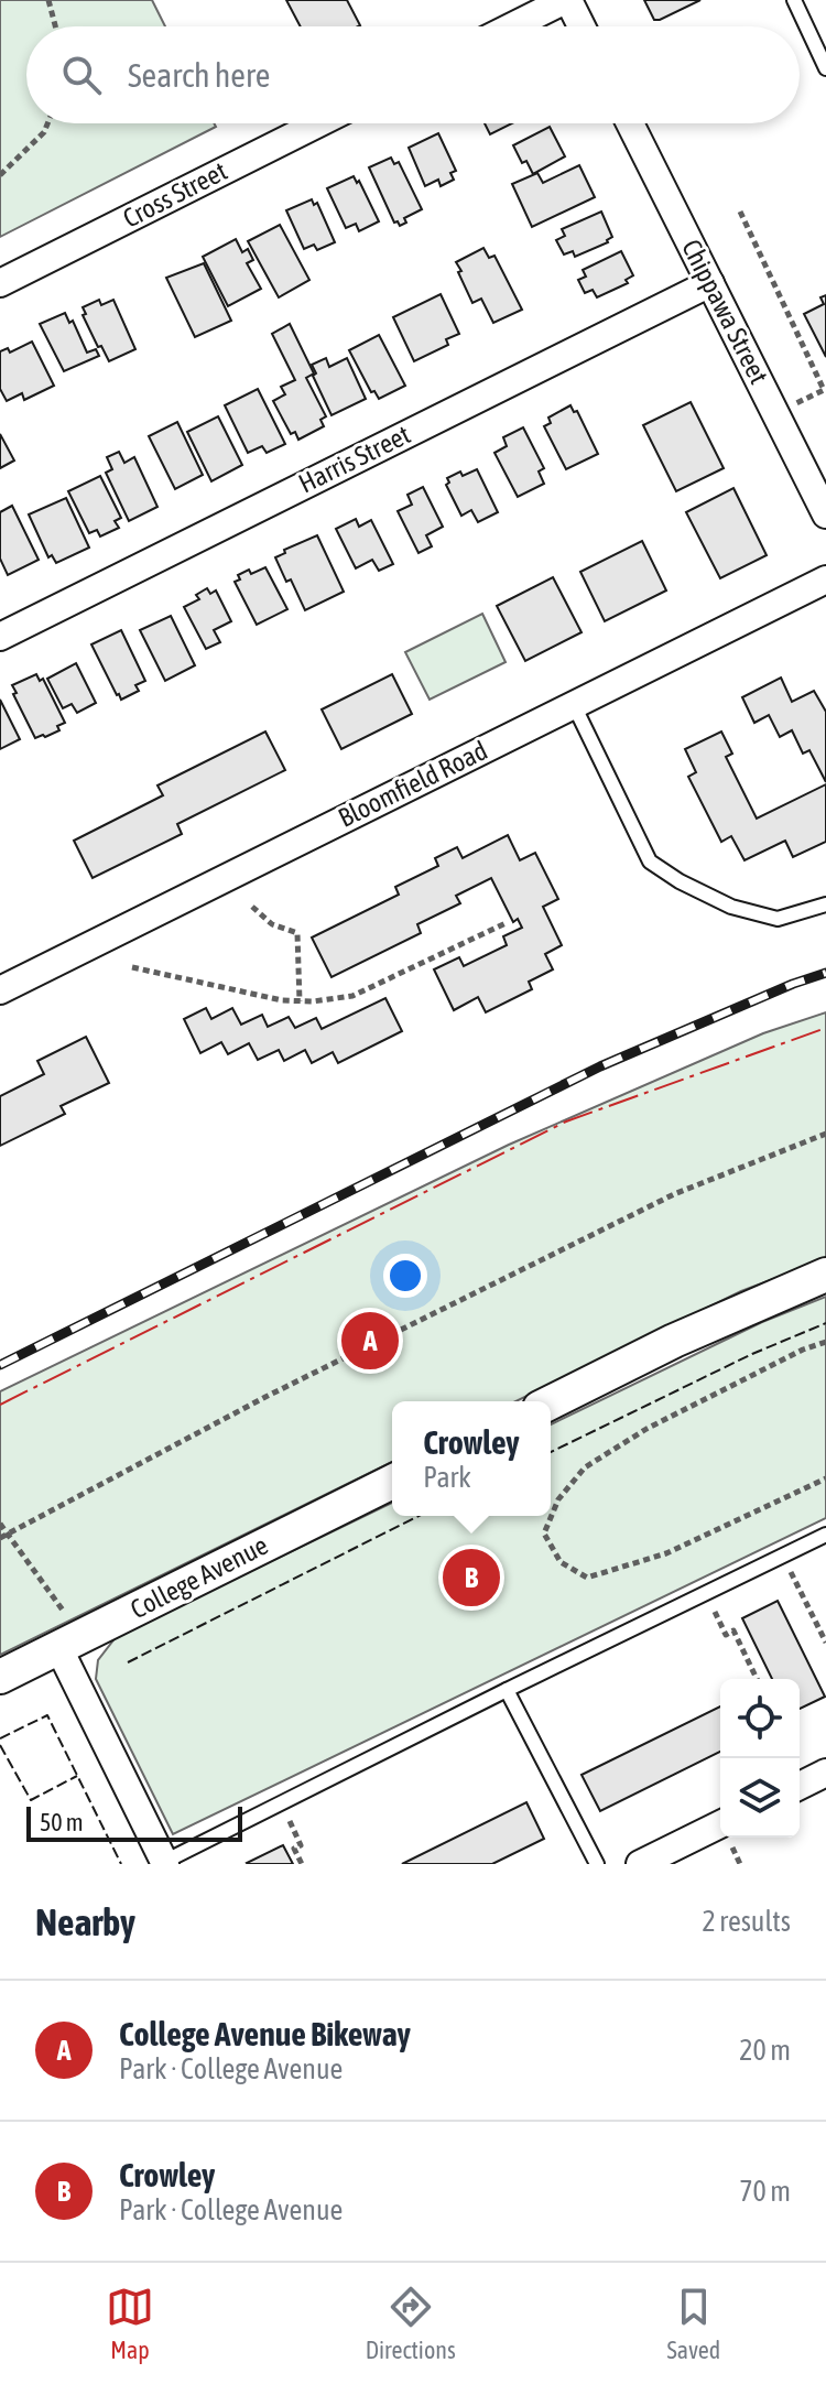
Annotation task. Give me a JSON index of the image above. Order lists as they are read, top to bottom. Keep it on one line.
{"streets":{"street":["Cross Street","Chippawa Street","Harris Street","Bloomfield Road","College Avenue"]},"crossings":[["Chippawa Street","Harris Street"]],"scale_bar":"50 m","page":{"search":"Search here","pins":["A","B"],"popup":["Crowley","Park"],"scale":"50 m","heading":["Nearby","2 results"],"list":[{"mark":"A","name":"College Avenue Bikeway","note":"Park · College Avenue","value":"20 m"},{"mark":"B","name":"Crowley","note":"Park · College Avenue","value":"70 m"}],"nav":["Map","Directions","Saved"]}}
